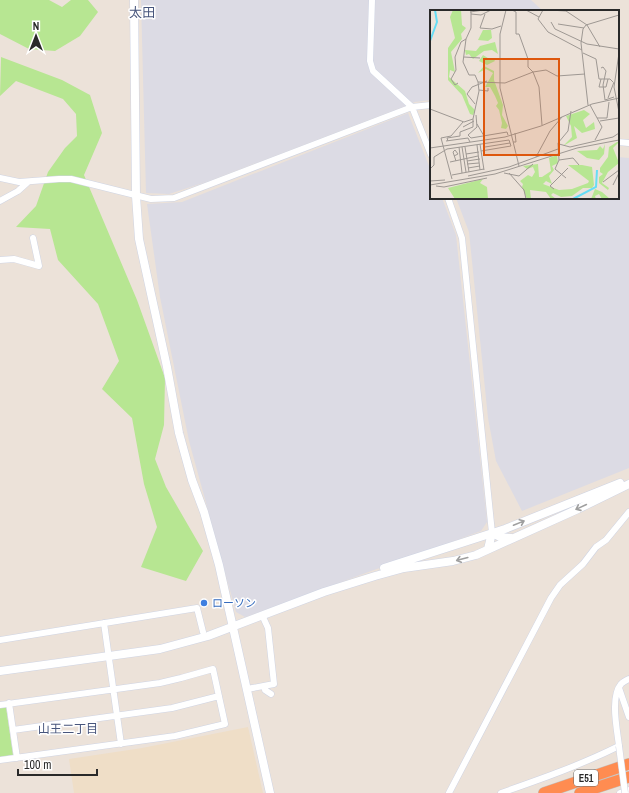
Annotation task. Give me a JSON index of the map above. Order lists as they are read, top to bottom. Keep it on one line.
{"streets":{"highway":["E51"]},"districts":["太田","山王二丁目"],"places":["ローソン"],"scale_bar":"100 m","north":"top"}
